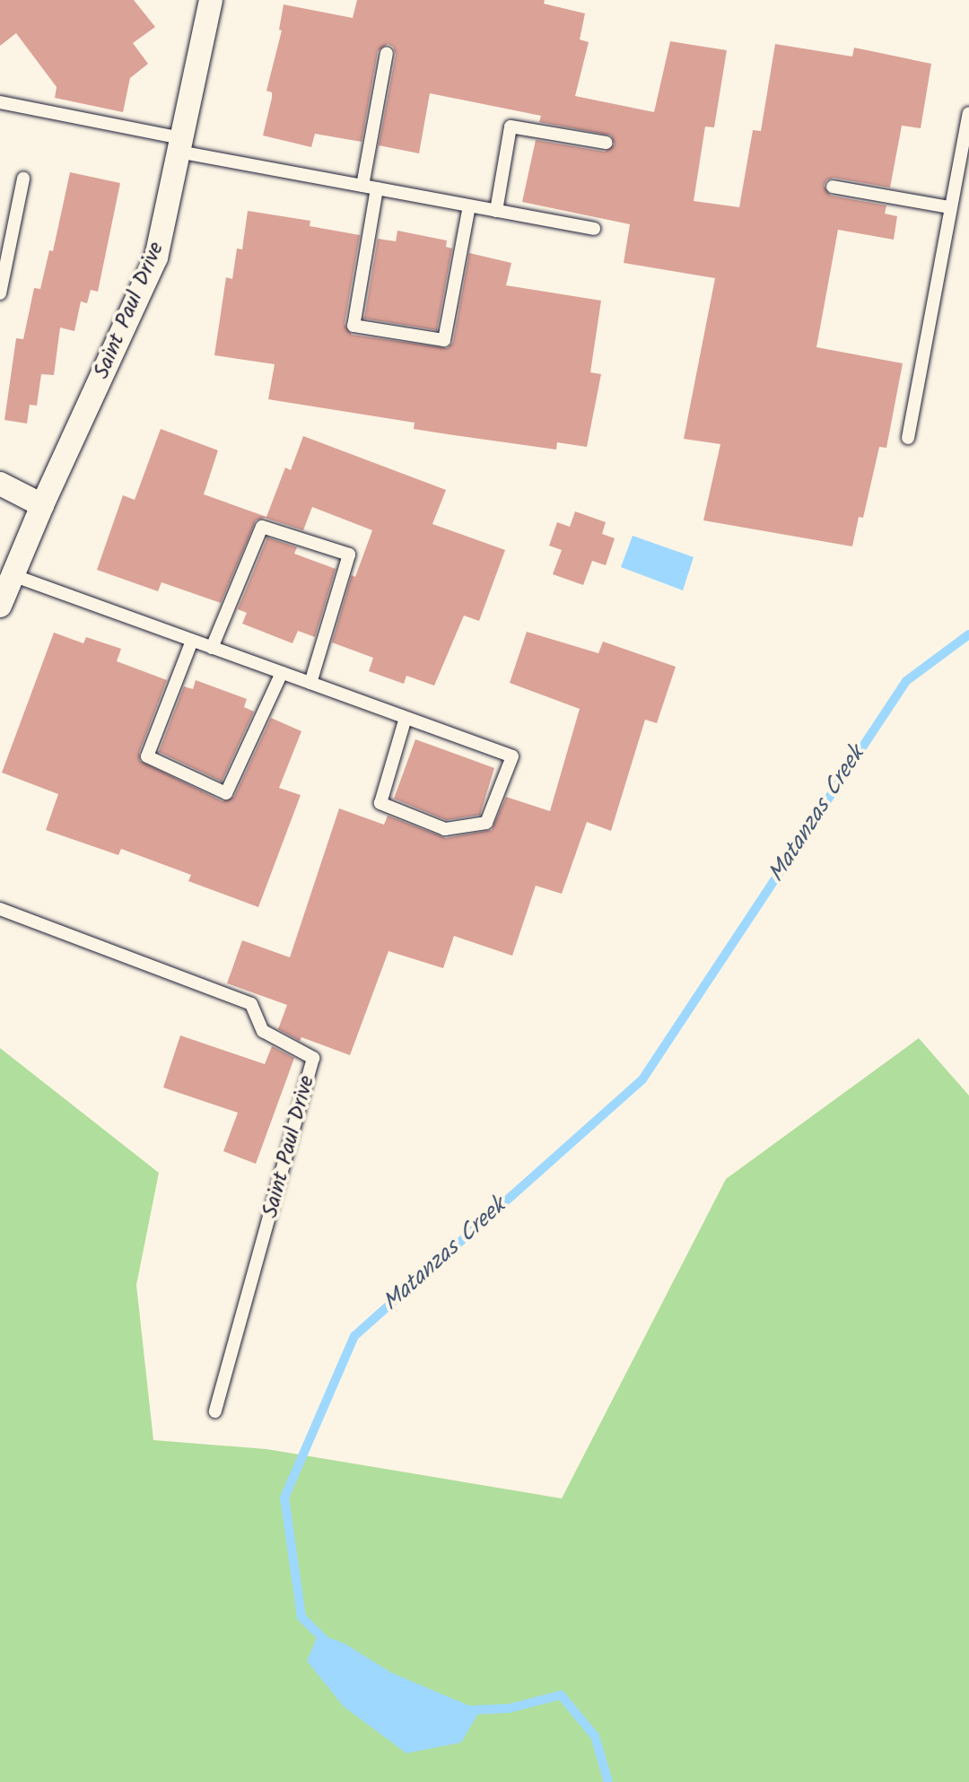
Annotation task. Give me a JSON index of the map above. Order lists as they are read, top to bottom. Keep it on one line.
{"streets":{"street":["Saint Paul Drive"]},"water":["Matanzas Creek"]}
